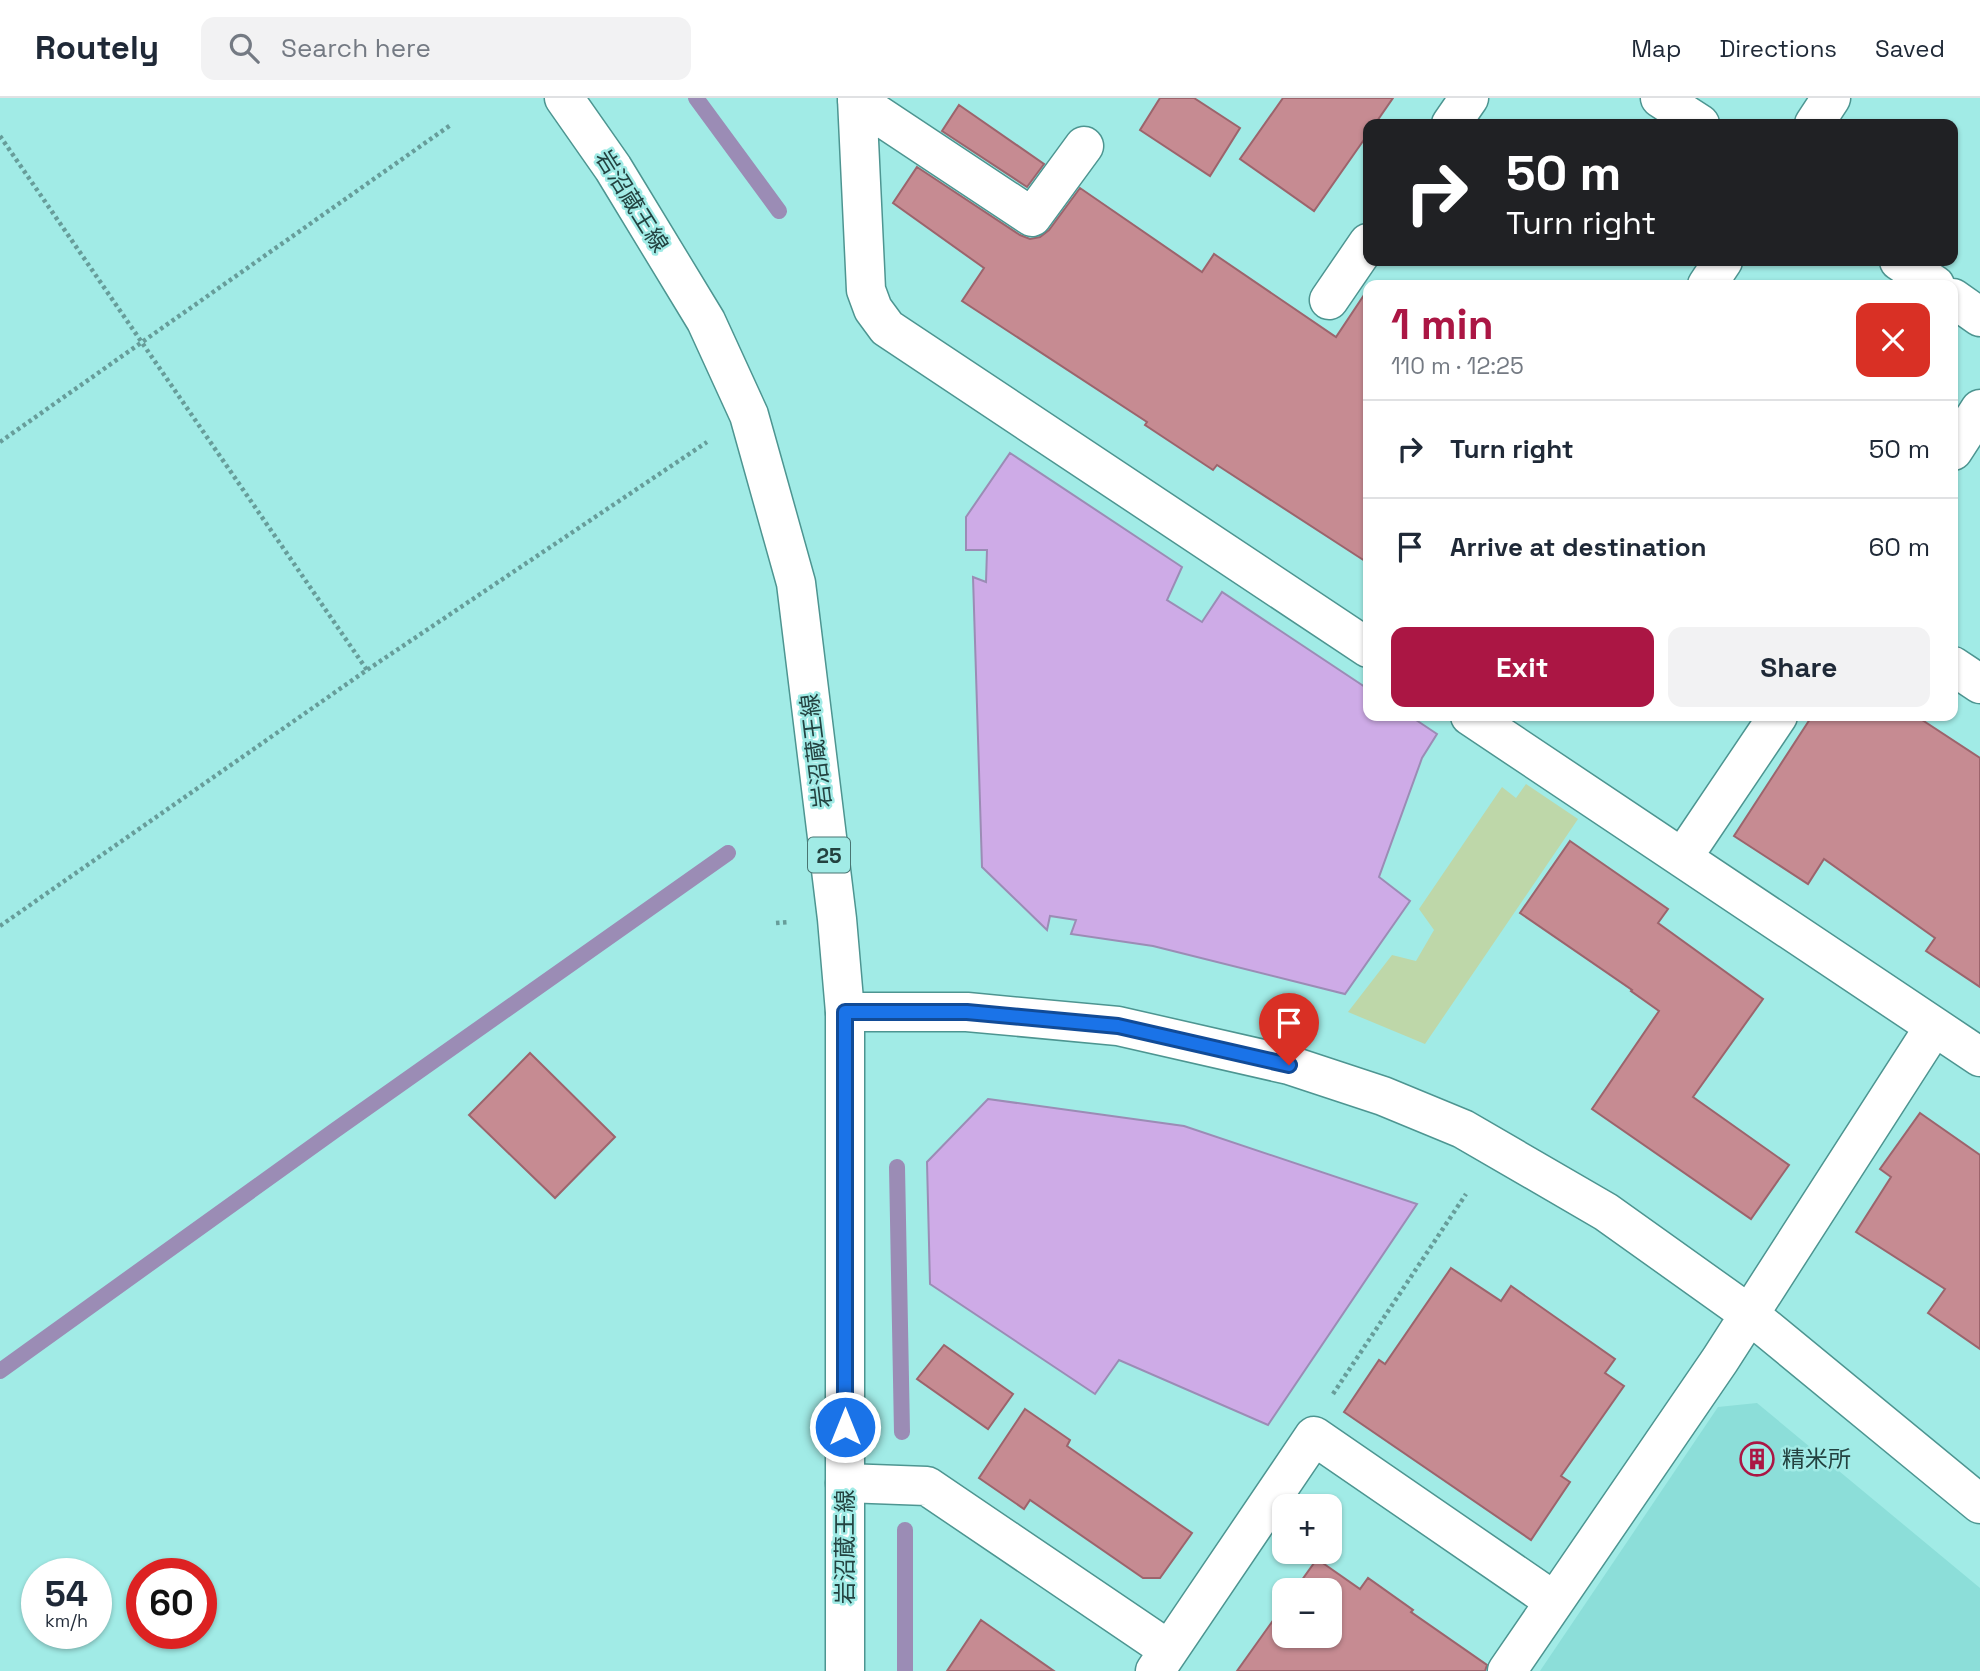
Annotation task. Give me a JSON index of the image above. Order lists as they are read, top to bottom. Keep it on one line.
{"streets":{"street":["岩沼蔵王線","25"]},"places":{"building":["精米所"]},"page":{"header":"Routely","search":"Search here","nav":["Map","Directions","Saved"],"turn":["50 m","Turn right"],"heading":["1 min","110 m · 12:25"],"list":[{"name":"Turn right","value":"50 m"},{"name":"Arrive at destination","value":"60 m"}],"buttons":["Exit","Share"],"map_buttons":["+","−"],"speed":"54 km/h","limit":"60"}}
